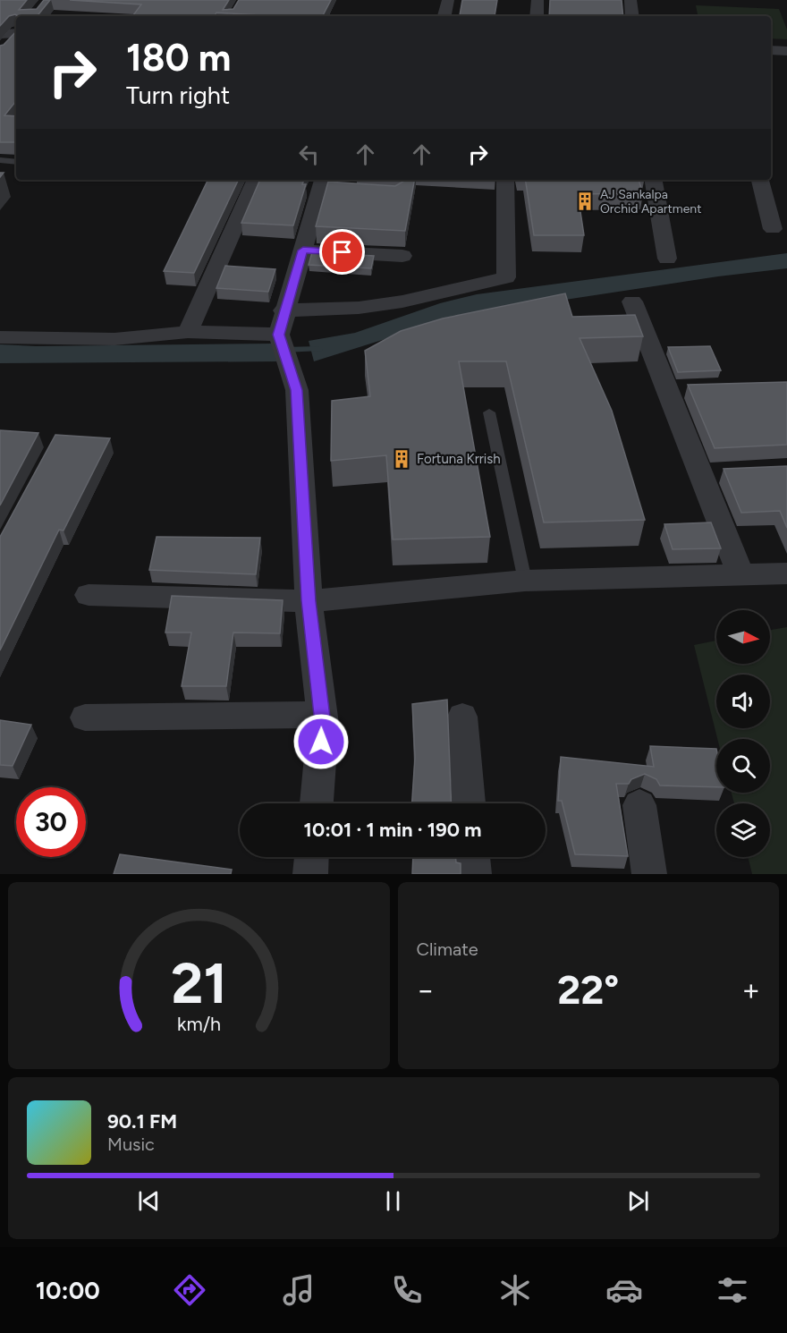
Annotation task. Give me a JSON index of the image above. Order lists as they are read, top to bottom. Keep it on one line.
{"places":{"building":["AJ Sankalpa Orchid Apartment","Fortuna Krrish"]},"north":"right","page":{"turn":["180 m","Turn right"],"limit":"30","trip":"10:01 · 1 min · 190 m","tile":"Climate","heat":["−","22°","+"],"song":["90.1 FM","Music"],"tabs":"10:00","gauge":["21","km/h"]}}
